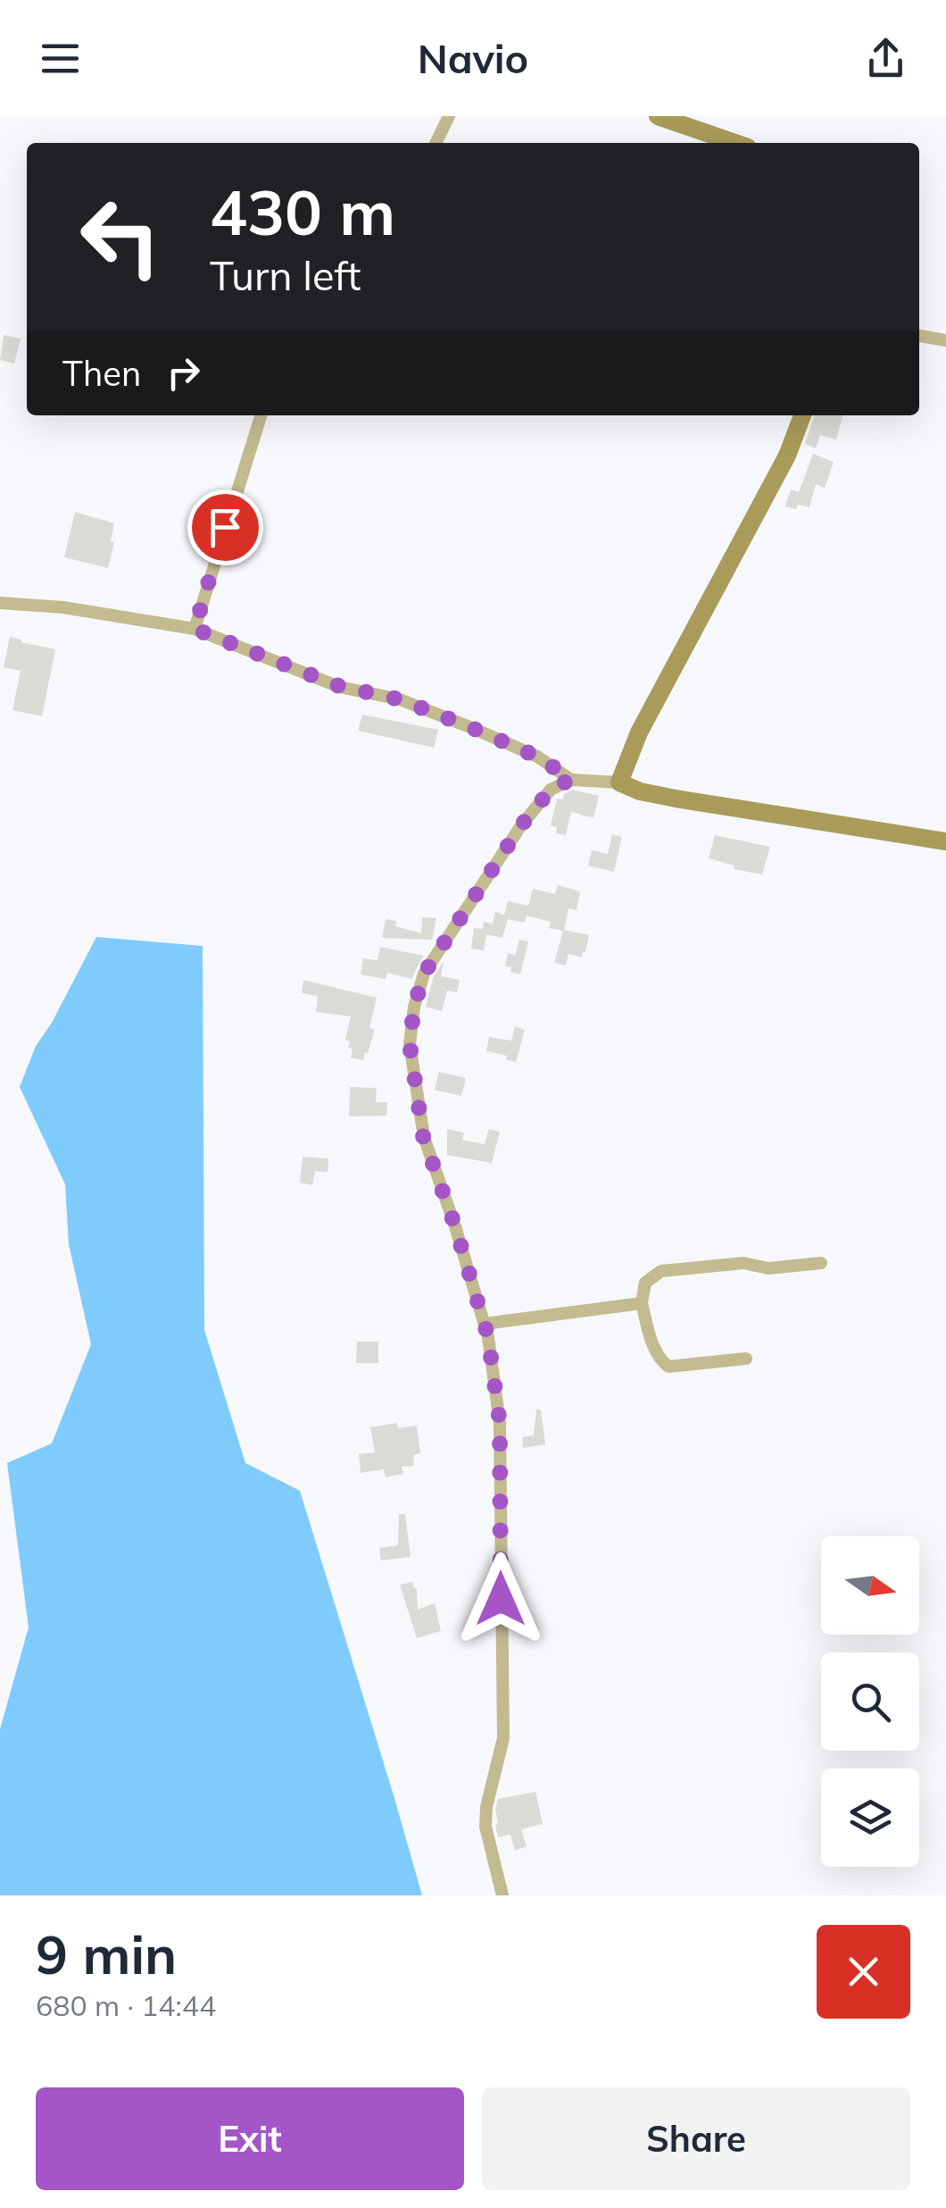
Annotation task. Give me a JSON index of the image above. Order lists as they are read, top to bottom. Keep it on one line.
{"north":"right","page":{"header":"Navio","turn":["430 m","Turn left"],"then":"Then","heading":["9 min","680 m · 14:44"],"buttons":["Exit","Share"]}}
